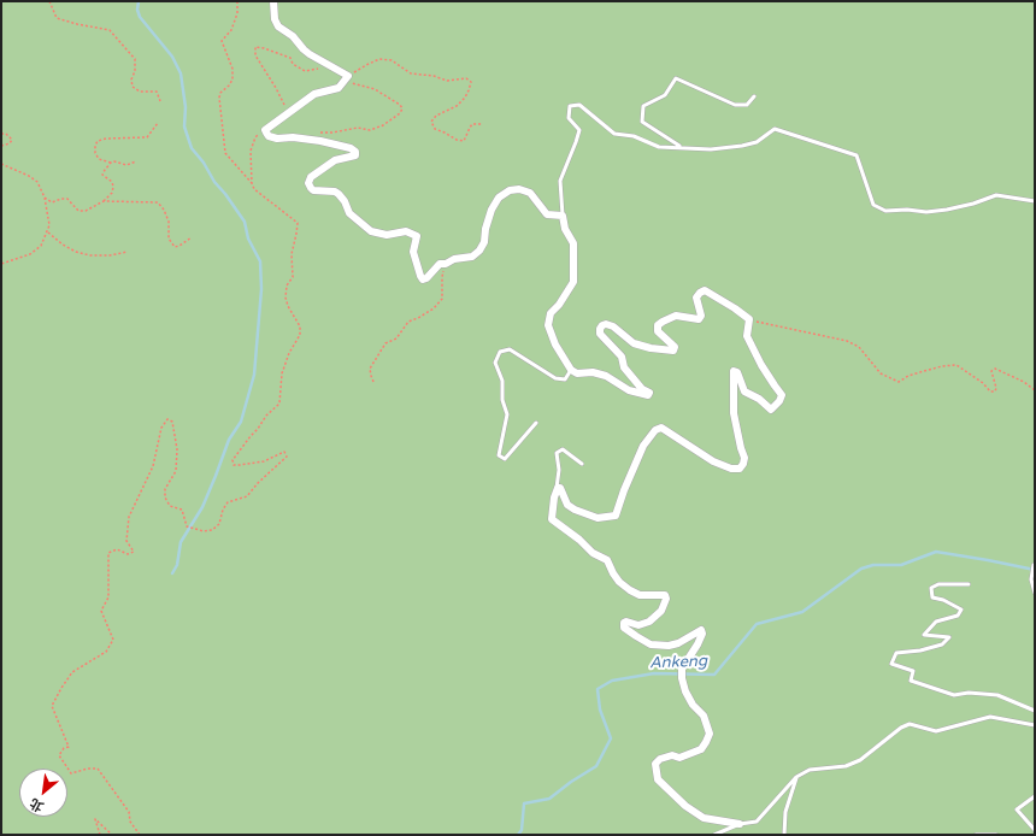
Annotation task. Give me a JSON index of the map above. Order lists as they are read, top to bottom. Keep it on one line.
{"water":["Ankeng"],"north":"bottom left"}
